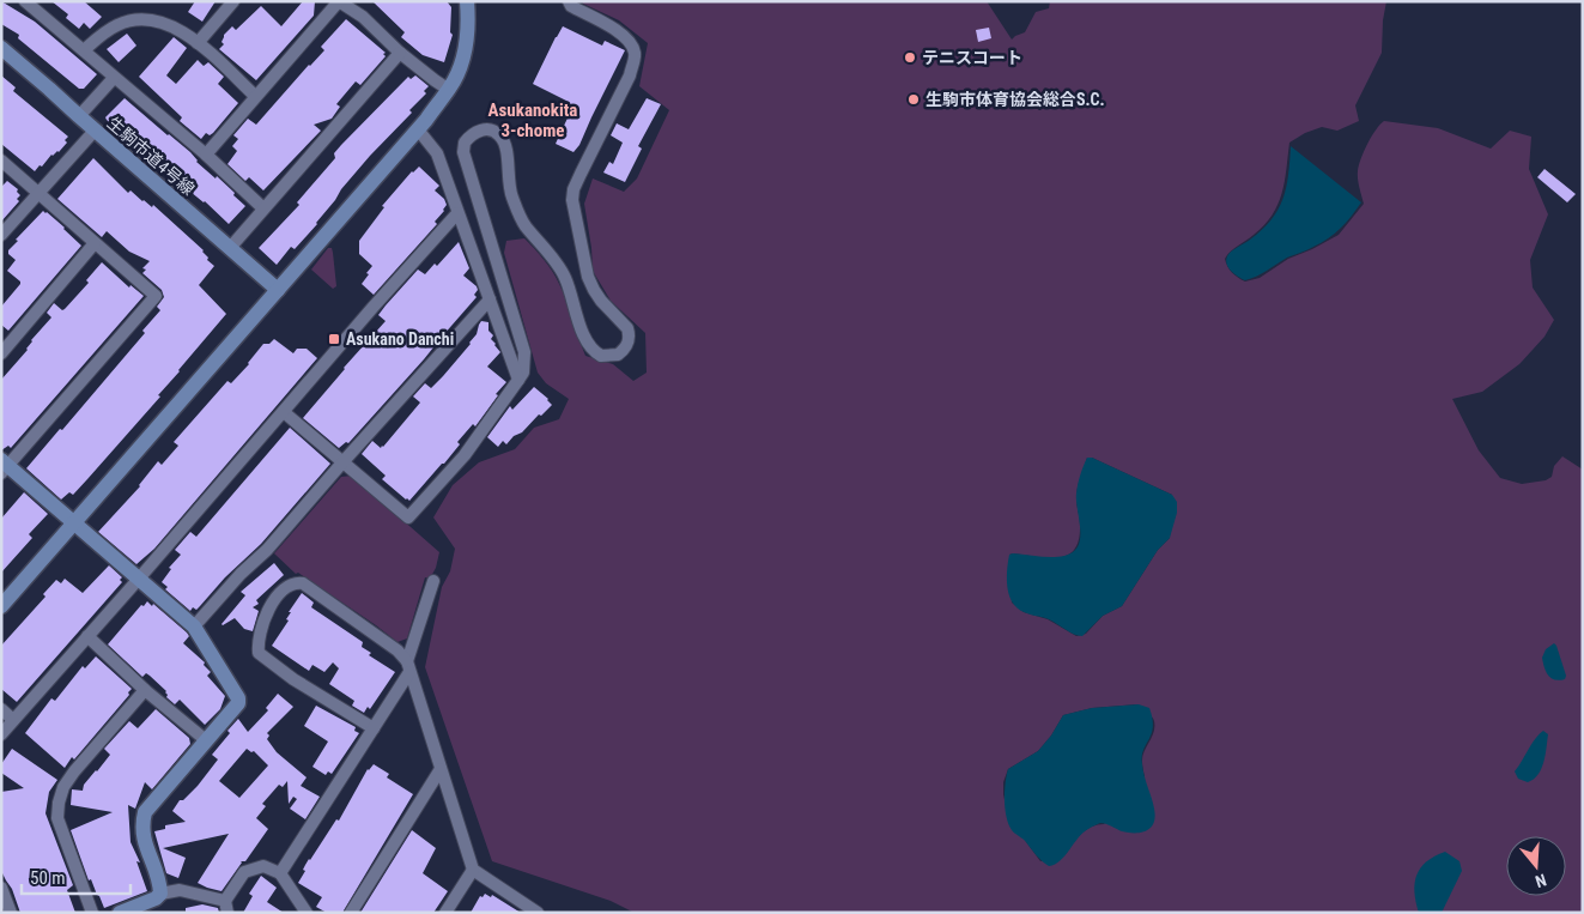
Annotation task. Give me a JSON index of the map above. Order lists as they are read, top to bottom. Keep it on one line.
{"streets":{"street":["生駒市道4号線"]},"districts":["Asukanokita 3-chome"],"places":{"other":["テニスコート","生駒市体育協会総合S.C."],"transit":["Asukano Danchi"]},"scale_bar":"50 m","north":"bottom"}
